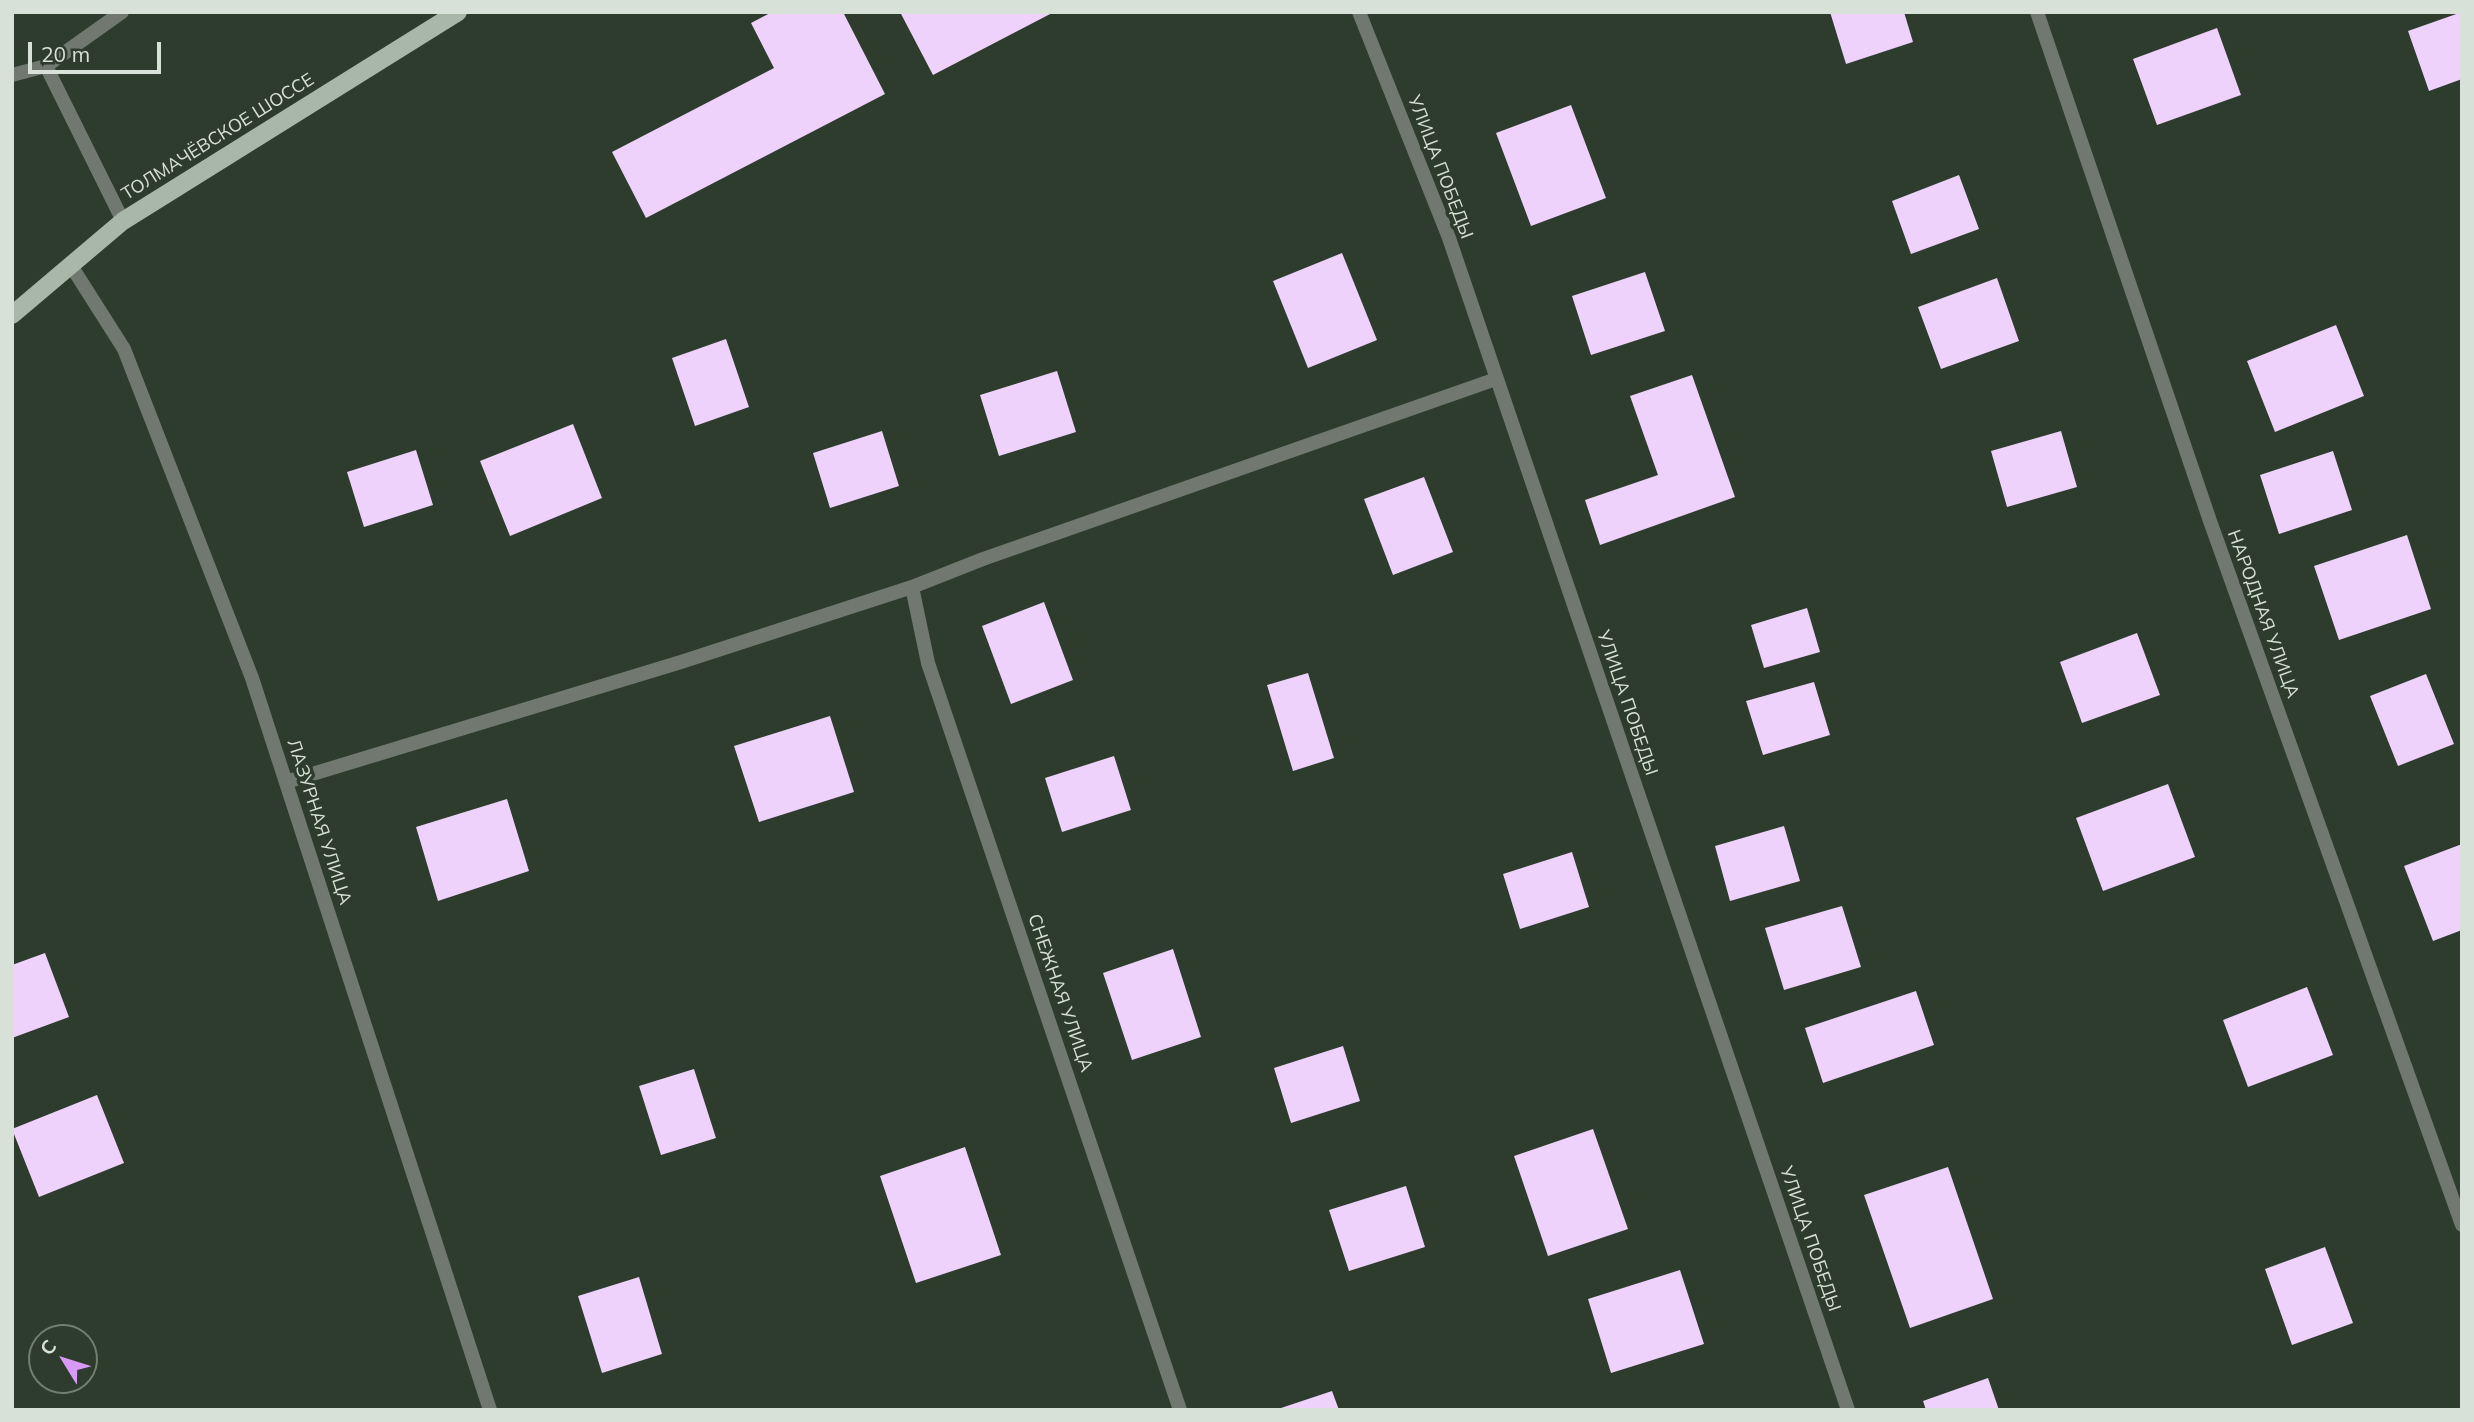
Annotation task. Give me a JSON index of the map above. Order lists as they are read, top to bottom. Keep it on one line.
{"streets":{"main road":["ТОЛМАЧЁВСКОЕ ШОССЕ"],"street":["УЛИЦА ПОБЕДЫ","НАРОДНАЯ УЛИЦА","ЛАЗУРНАЯ УЛИЦА","СНЕЖНАЯ УЛИЦА"]},"crossings":[["ТОЛМАЧЁВСКОЕ ШОССЕ","ЛАЗУРНАЯ УЛИЦА"]],"scale_bar":"20 m","north":"top left"}
